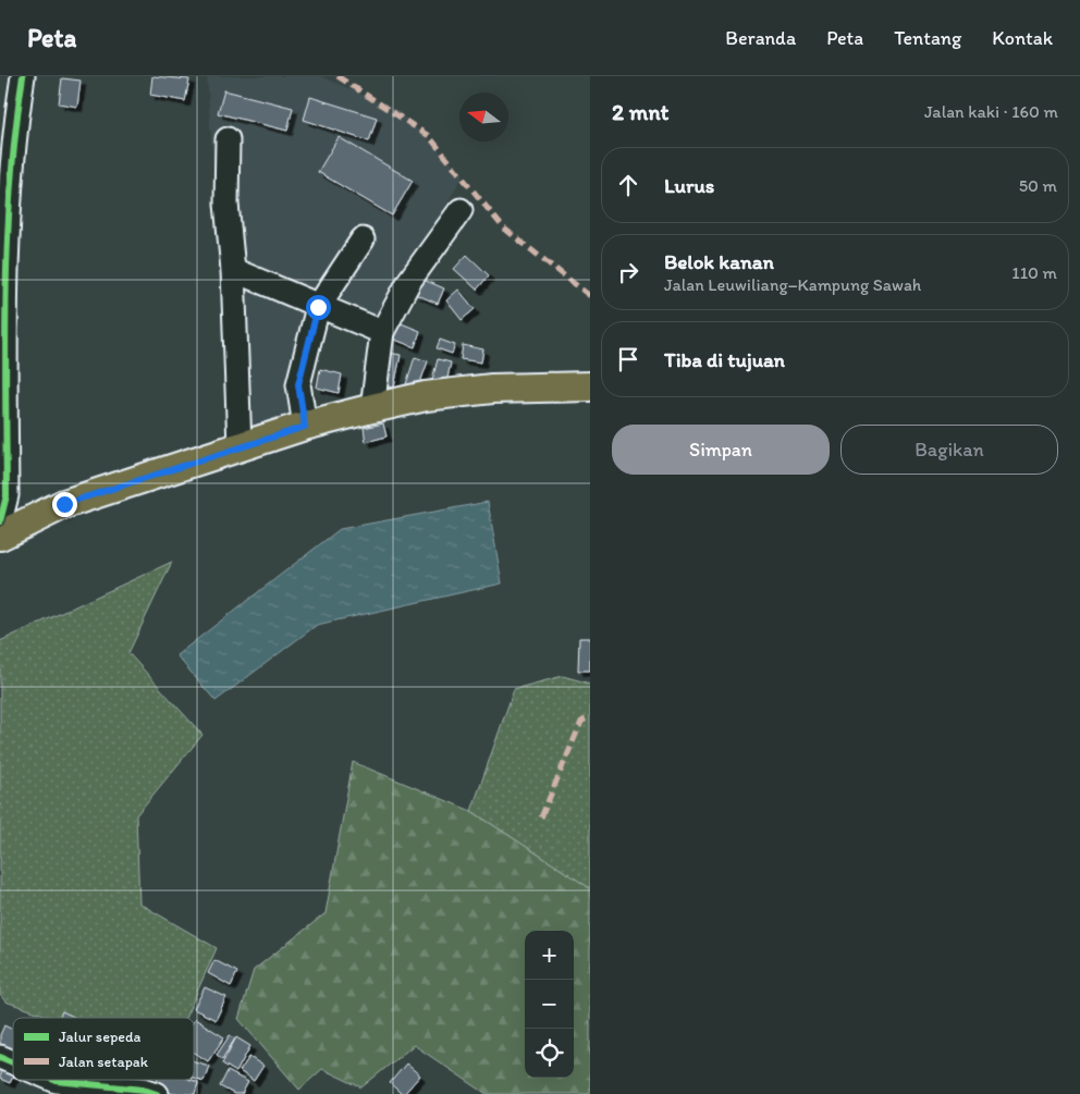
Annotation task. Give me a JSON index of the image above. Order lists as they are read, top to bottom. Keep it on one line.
{"legend":["Jalur sepeda","Jalan setapak"],"north":"left","page":{"header":"Peta","nav":["Beranda","Peta","Tentang","Kontak"],"heading":["2 mnt","Jalan kaki · 160 m"],"list":[["Lurus","50 m"],["Belok kanan","Jalan Leuwiliang–Kampung Sawah","110 m"],"Tiba di tujuan"],"buttons":["Simpan","Bagikan"],"map_buttons":["+","−"]}}
